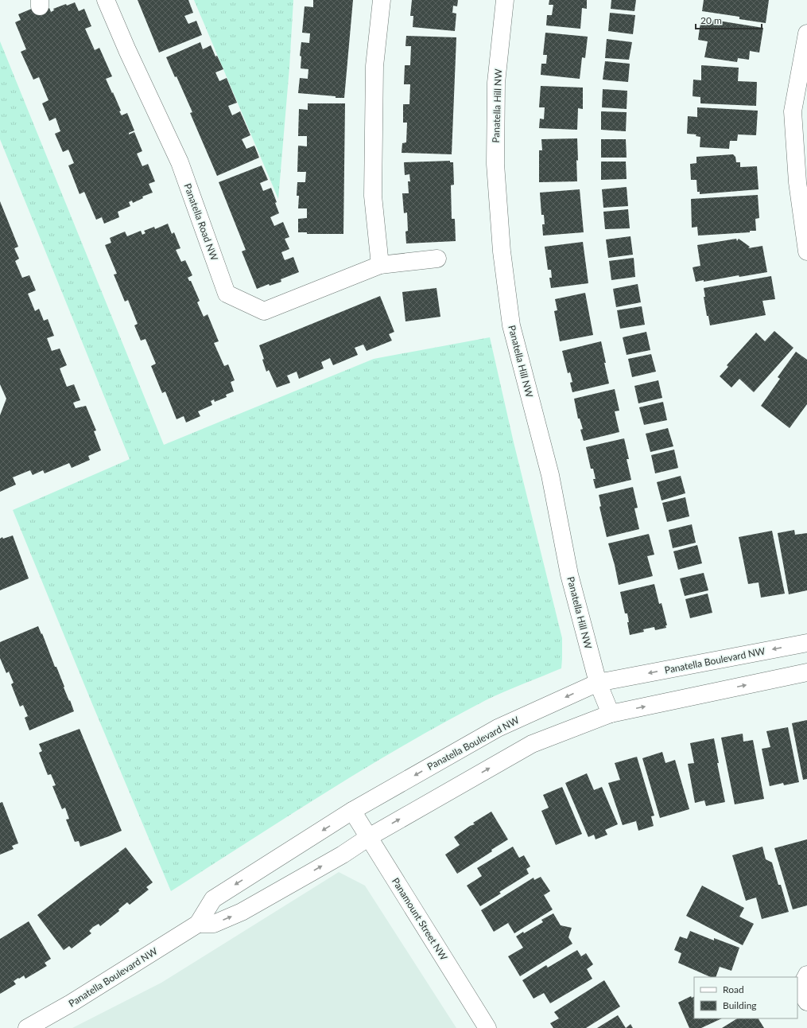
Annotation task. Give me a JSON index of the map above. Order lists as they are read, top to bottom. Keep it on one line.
{"streets":{"street":["Panatella Hill NW","Panatella Road NW","Panatella Boulevard NW","Panamount Street NW"]},"crossings":[["Panatella Hill NW","Panatella Boulevard NW"],["Panatella Boulevard NW","Panamount Street NW"]],"legend":["Road","Building"],"scale_bar":"20 m"}
